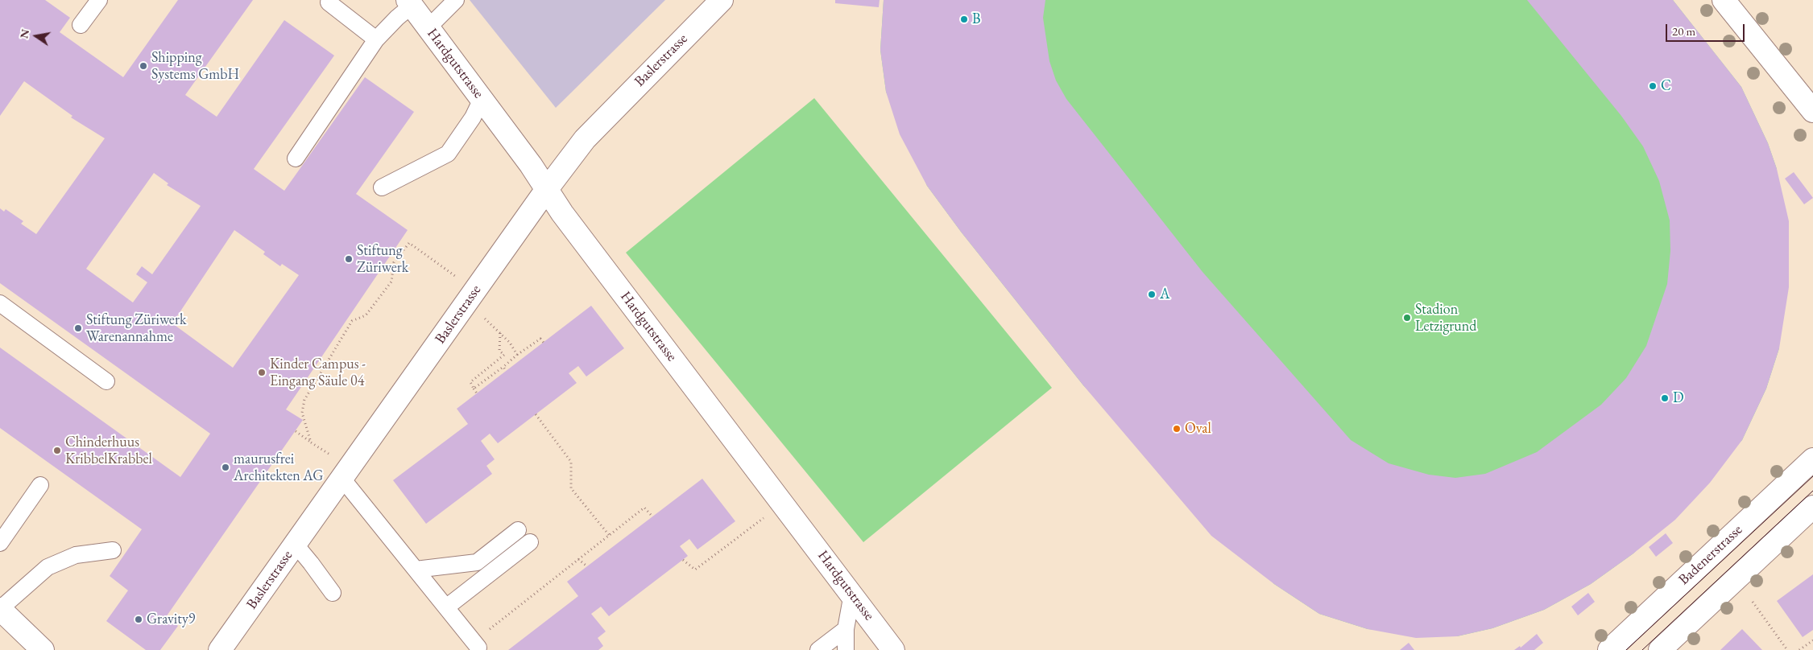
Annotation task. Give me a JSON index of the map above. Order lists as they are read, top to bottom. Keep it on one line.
{"streets":{"street":["Baslerstrasse","Hardgutstrasse","Badenerstrasse"]},"crossings":[["Baslerstrasse","Hardgutstrasse"]],"places":["B","Shipping Systems GmbH","C","Stiftung Züriwerk","A","Stadion Letzigrund","Stiftung Züriwerk Warenannahme","Kinder Campus - Eingang Säule 04","D","Oval","Chinderhuus KribbelKrabbel","maurusfrei Architekten AG","Gravity9"],"scale_bar":"20 m","north":"left"}
